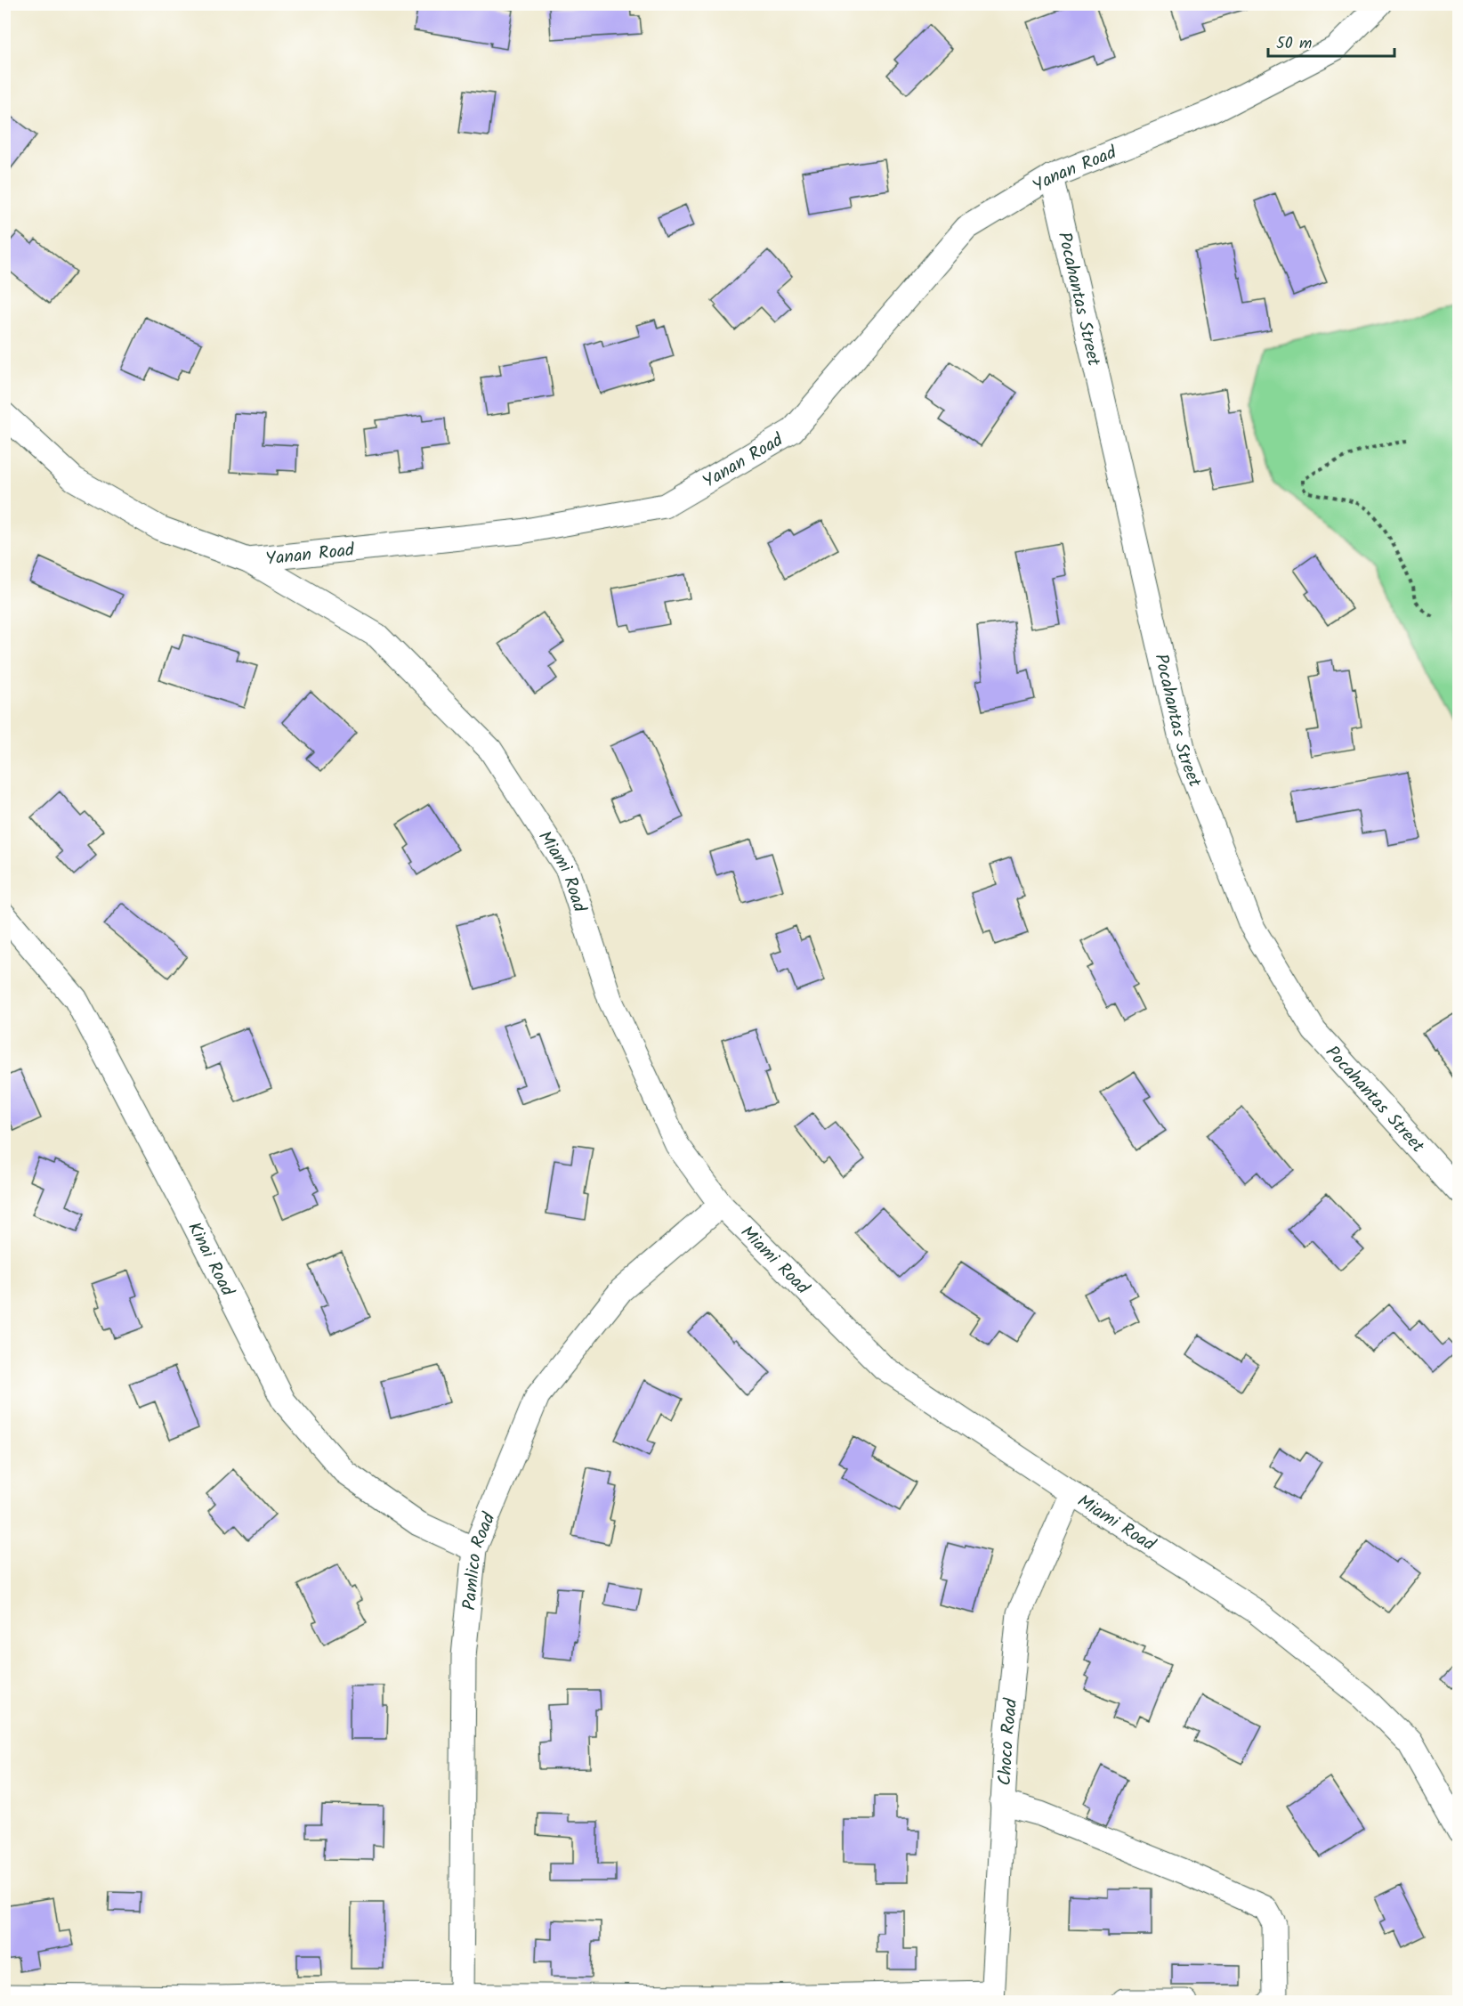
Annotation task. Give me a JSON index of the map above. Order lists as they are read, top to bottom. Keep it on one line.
{"streets":{"street":["Yanan Road","Pocahantas Street","Miami Road","Kinai Road","Pamlico Road","Choco Road"]},"crossings":[["Yanan Road","Pocahantas Street"],["Yanan Road","Miami Road"],["Miami Road","Pamlico Road"],["Miami Road","Choco Road"],["Kinai Road","Pamlico Road"]],"scale_bar":"50 m"}
